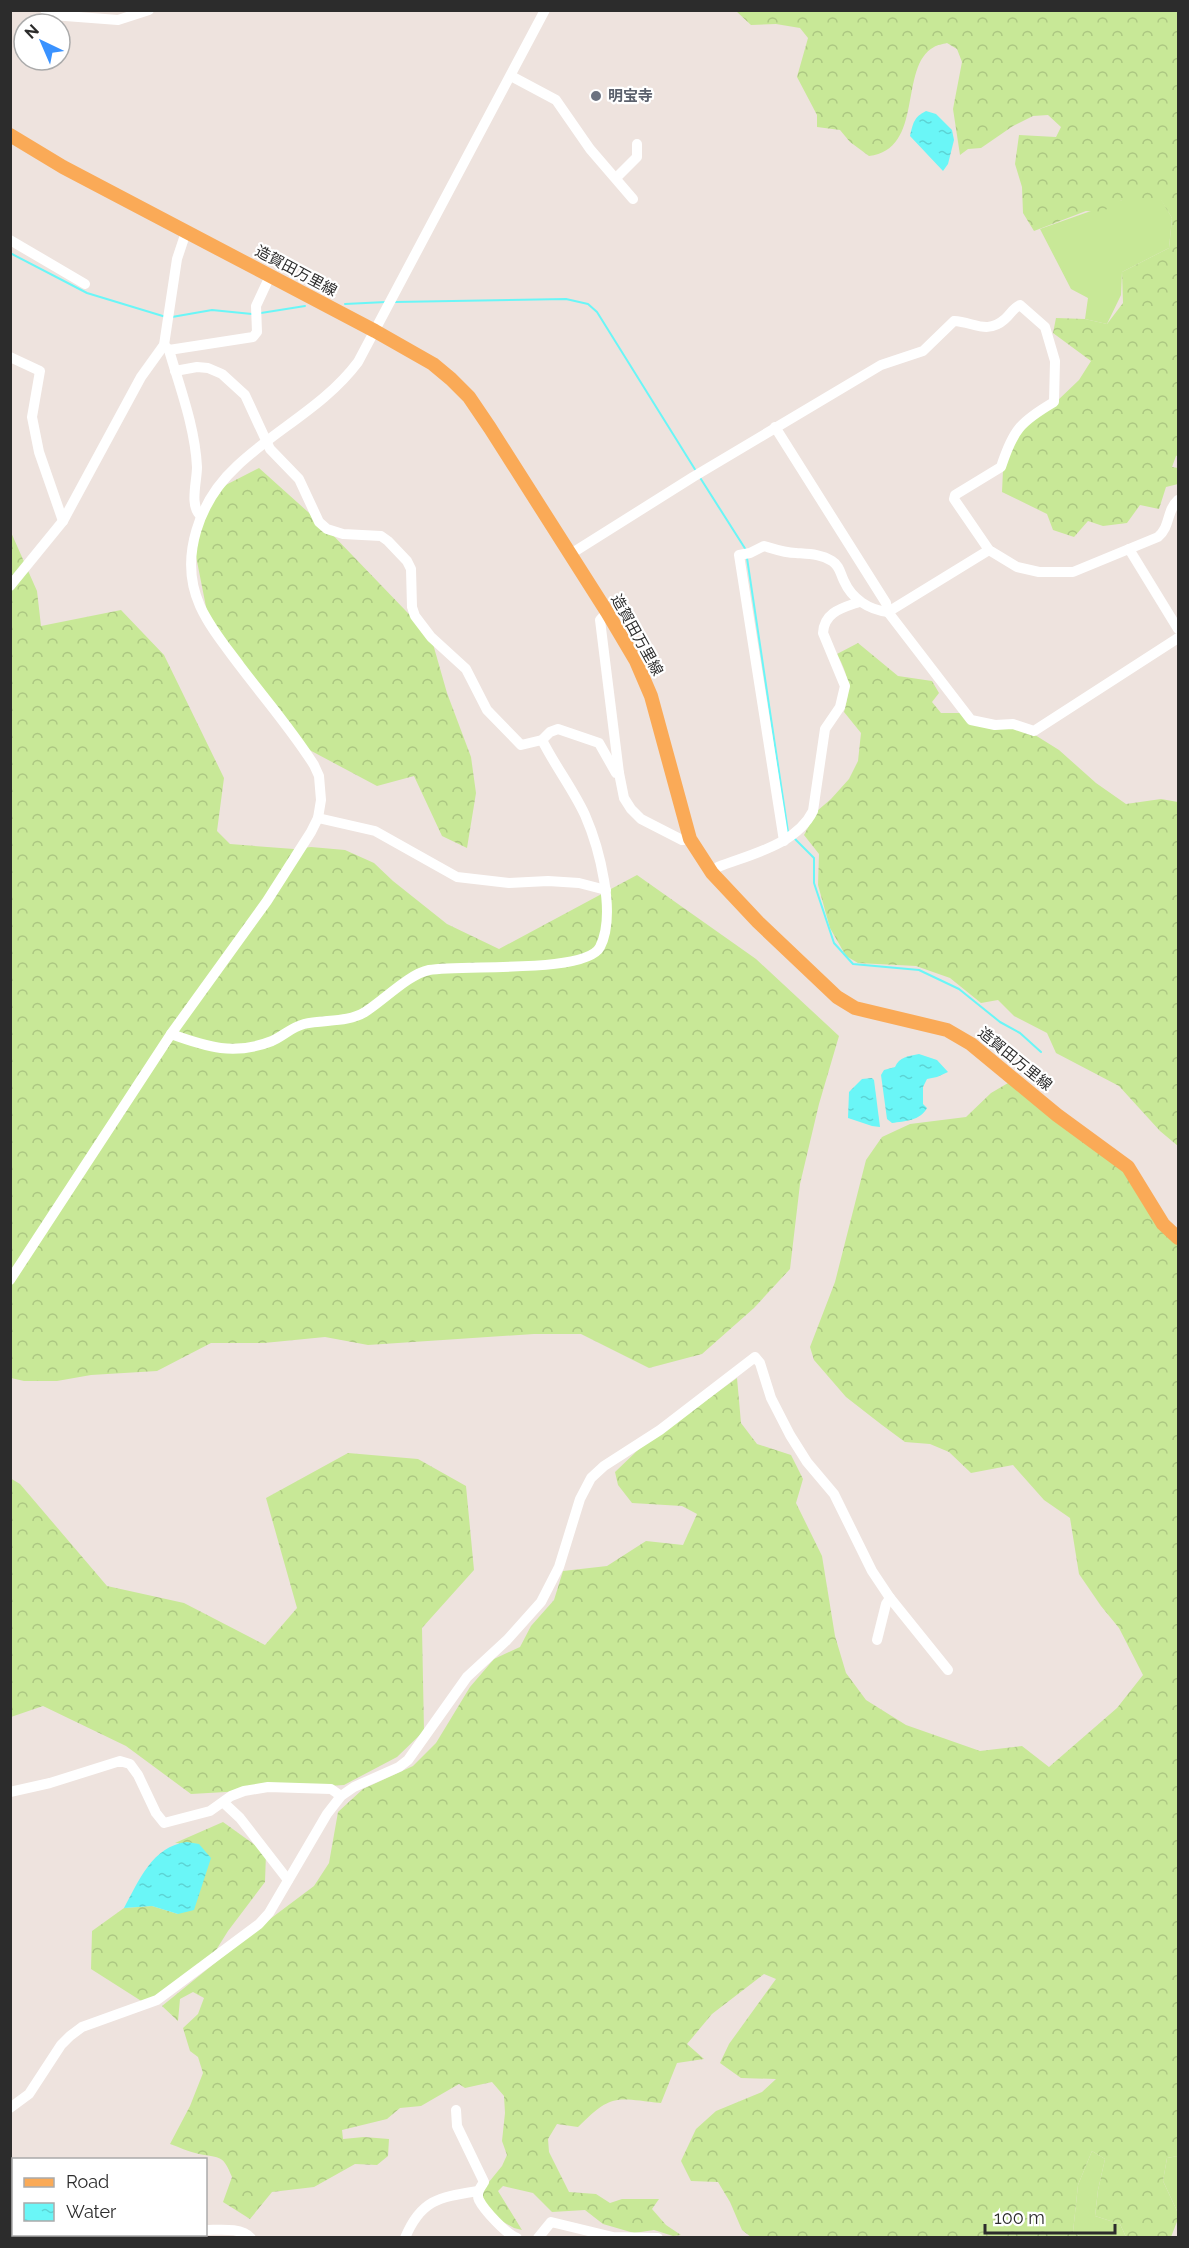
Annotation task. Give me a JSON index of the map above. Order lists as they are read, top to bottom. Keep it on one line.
{"streets":{"main road":["造賀田万里線"]},"places":["明宝寺"],"legend":["Road","Water"],"scale_bar":"100 m","north":"top left"}
